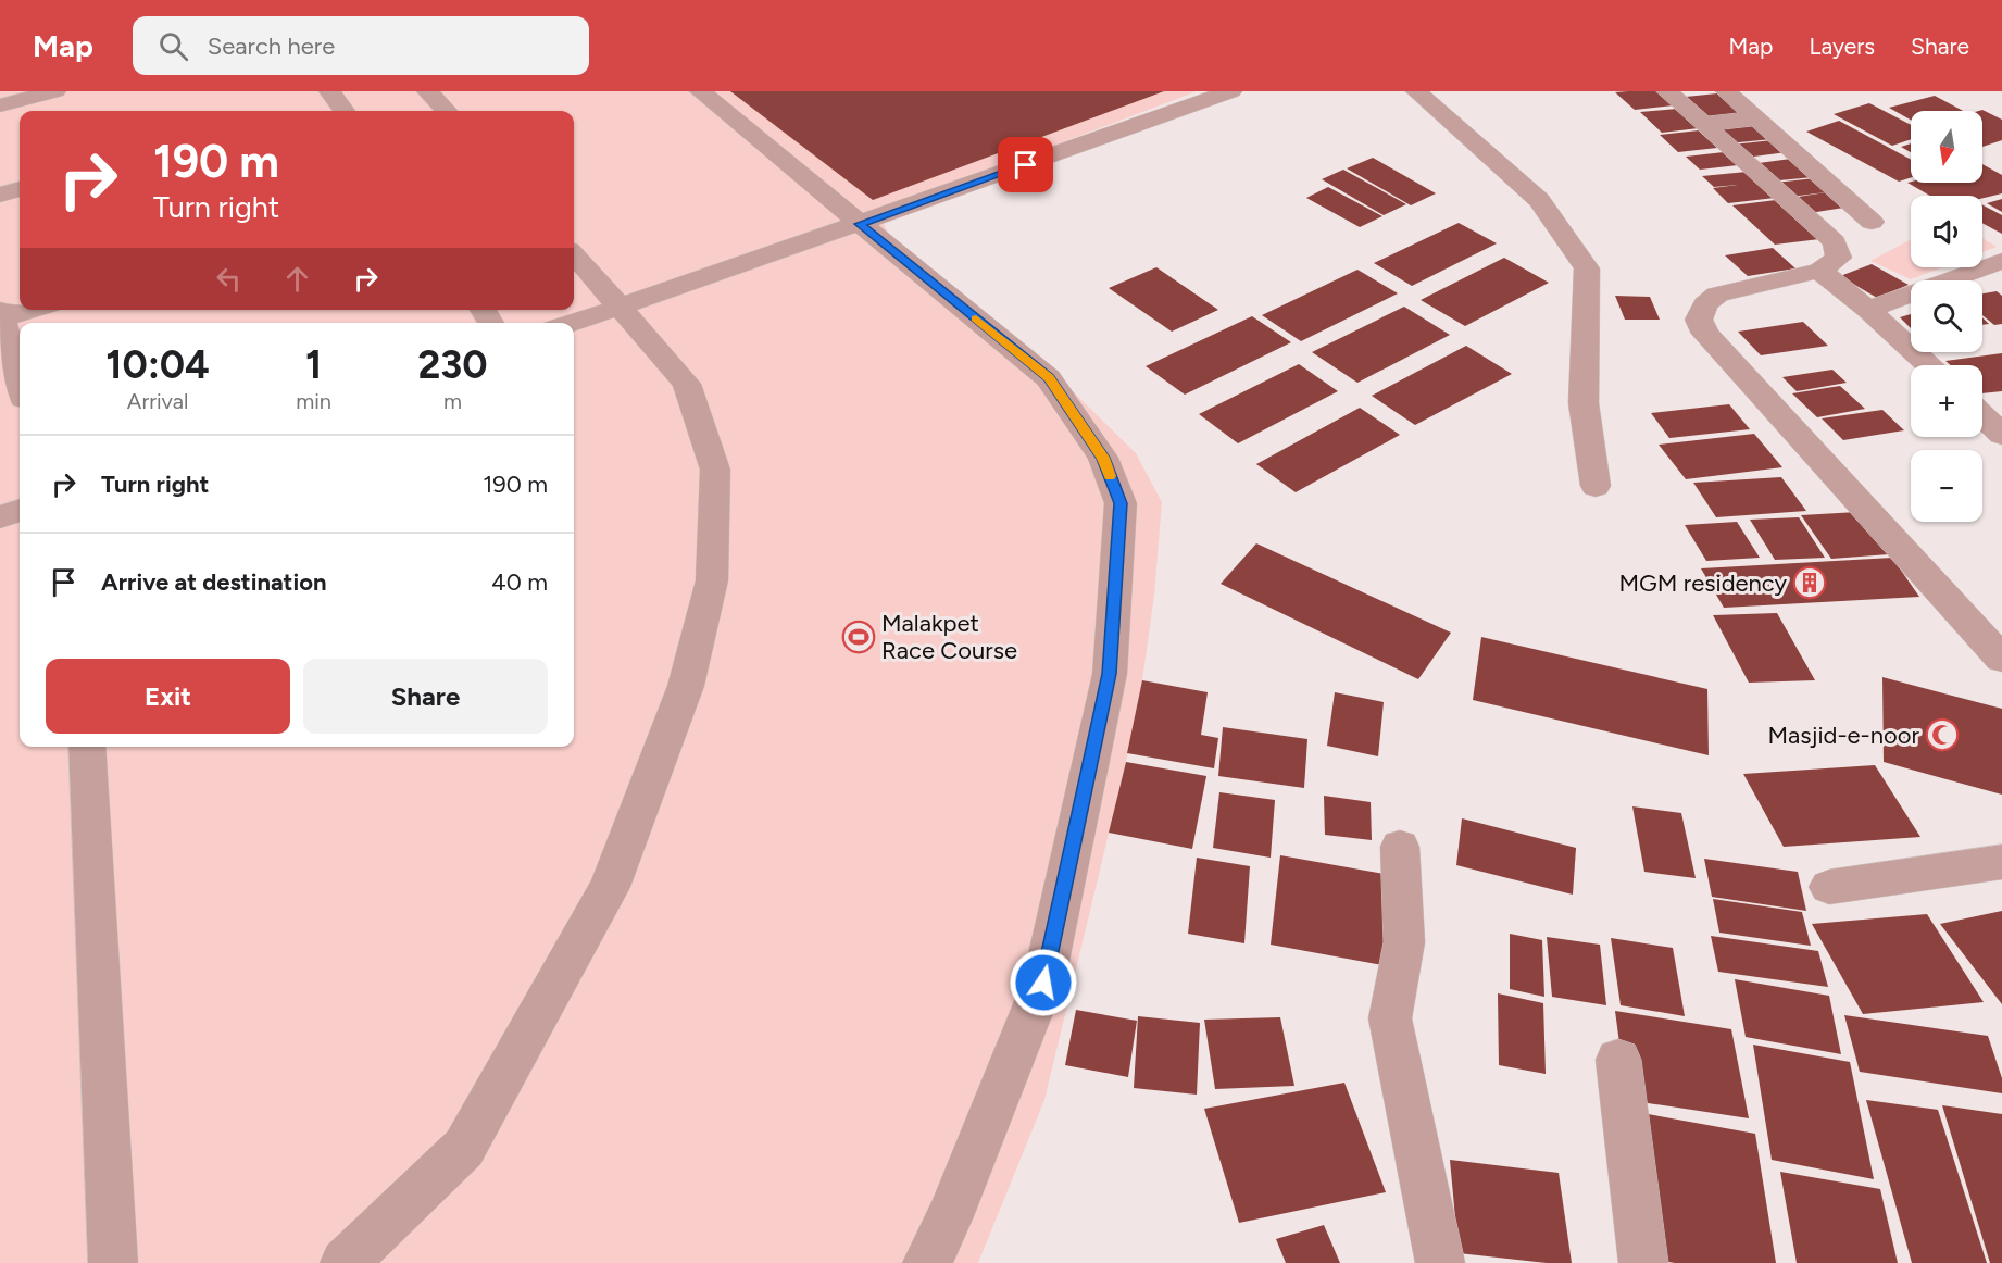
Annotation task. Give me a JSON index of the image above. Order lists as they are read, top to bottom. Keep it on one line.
{"places":{"building":["MGM residency"],"sports":["Malakpet Race Course"],"mosque":["Masjid-e-noor"]},"north":"bottom","page":{"header":"Map","search":"Search here","nav":["Map","Layers","Share"],"map_buttons":["+","−"],"turn":["190 m","Turn right"],"eta":["10:04","Arrival","1","min","230","m"],"list":[{"name":"Turn right","value":"190 m"},{"name":"Arrive at destination","value":"40 m"}],"buttons":["Exit","Share"]}}
